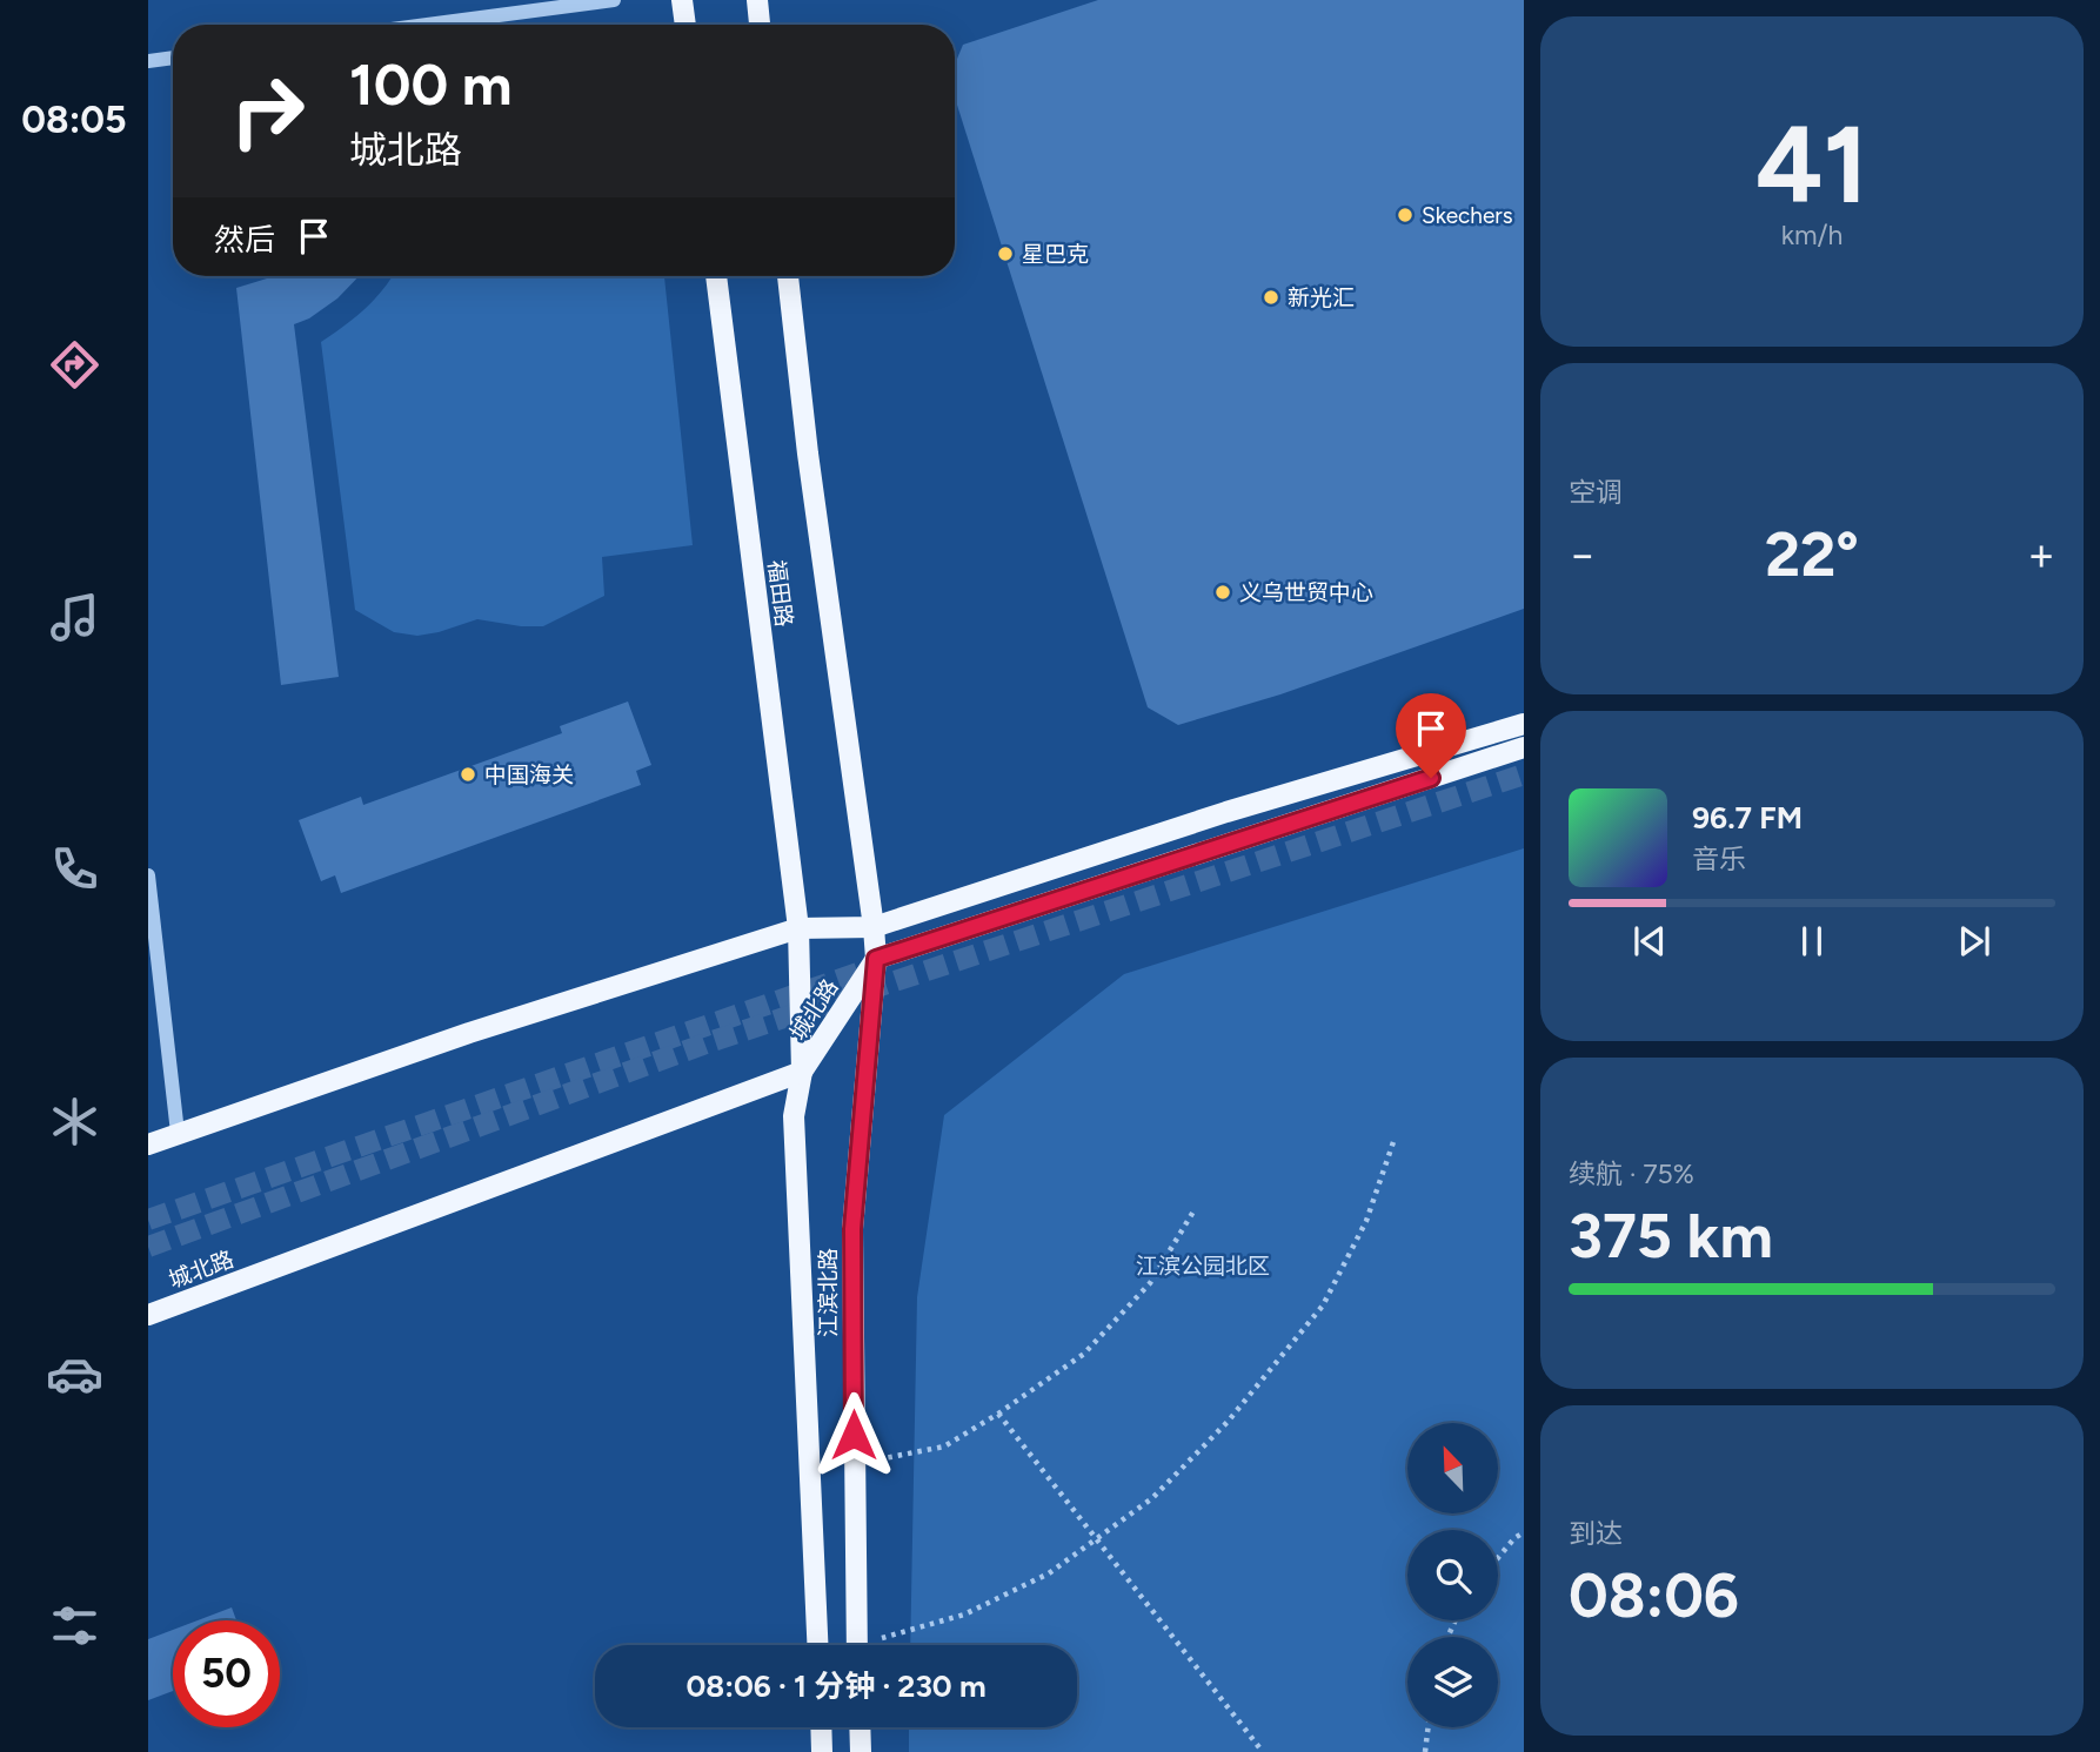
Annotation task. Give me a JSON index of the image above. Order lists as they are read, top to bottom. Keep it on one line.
{"streets":{"main road":["福田路","城北路","江滨北路"]},"crossings":[["福田路","江滨北路"],["城北路","江滨北路"]],"parks":["江滨公园北区"],"places":["Skechers","星巴克","新光汇","义乌世贸中心","中国海关"],"north":"top left","page":{"tabs":"08:05","tile":[["41","km/h"],"空调",["续航 · 75%","375 km"],["到达","08:06"]],"turn":["100 m","城北路"],"then":"然后","heat":["−","22°","+"],"song":["96.7 FM","音乐"],"limit":"50","trip":"08:06 · 1 分钟 · 230 m"}}
